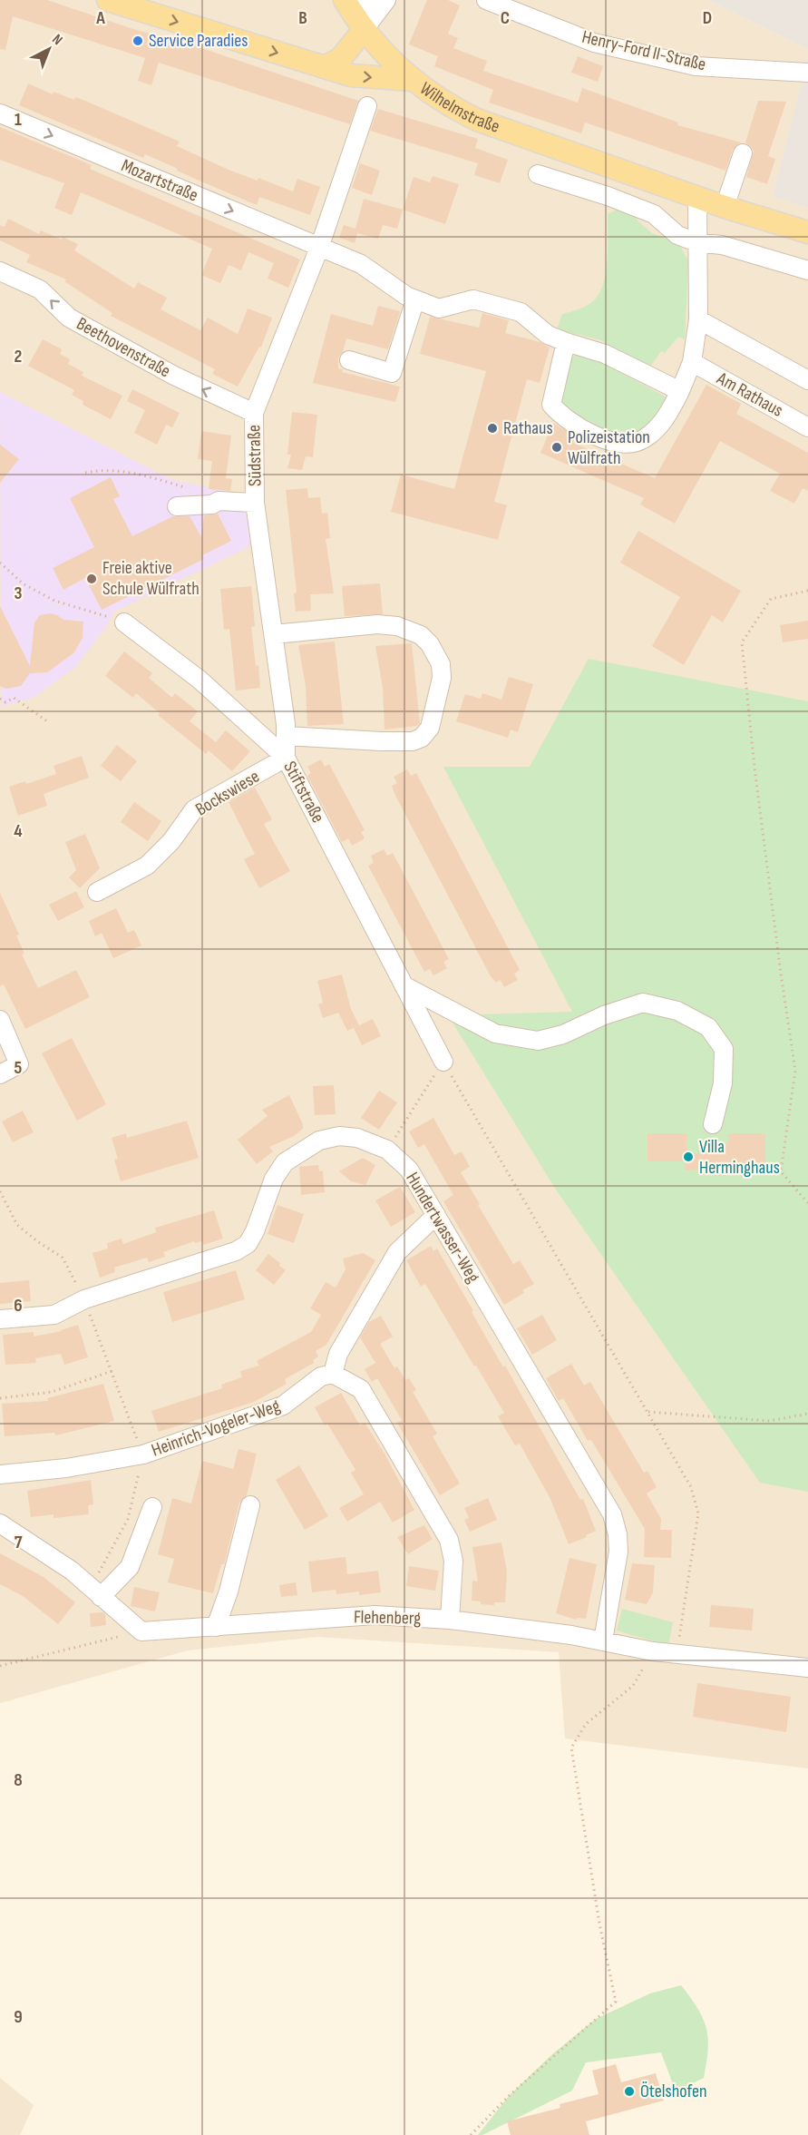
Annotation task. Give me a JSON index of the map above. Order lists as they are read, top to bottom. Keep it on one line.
{"streets":{"main road":["Wilhelmstraße"],"street":["Henry-Ford II-Straße","Mozartstraße","Beethovenstraße","Am Rathaus","Südstraße","Stiftstraße","Bockswiese","Hundertwasser-Weg","Heinrich-Vogeler-Weg","Flehenberg"]},"crossings":[["Mozartstraße","Südstraße"],["Beethovenstraße","Südstraße"],["Südstraße","Stiftstraße"],["Südstraße","Bockswiese"],["Stiftstraße","Bockswiese"],["Hundertwasser-Weg","Flehenberg"]],"one_way":["Wilhelmstraße","Mozartstraße","Beethovenstraße"],"places":["Service Paradies","Rathaus","Polizeistation Wülfrath","Freie aktive Schule Wülfrath","Villa Herminghaus","Ötelshofen"],"north":"top right","grid":{"columns":["A","B","C","D"],"rows":["1","2","3","4","5","6","7","8","9"]}}
